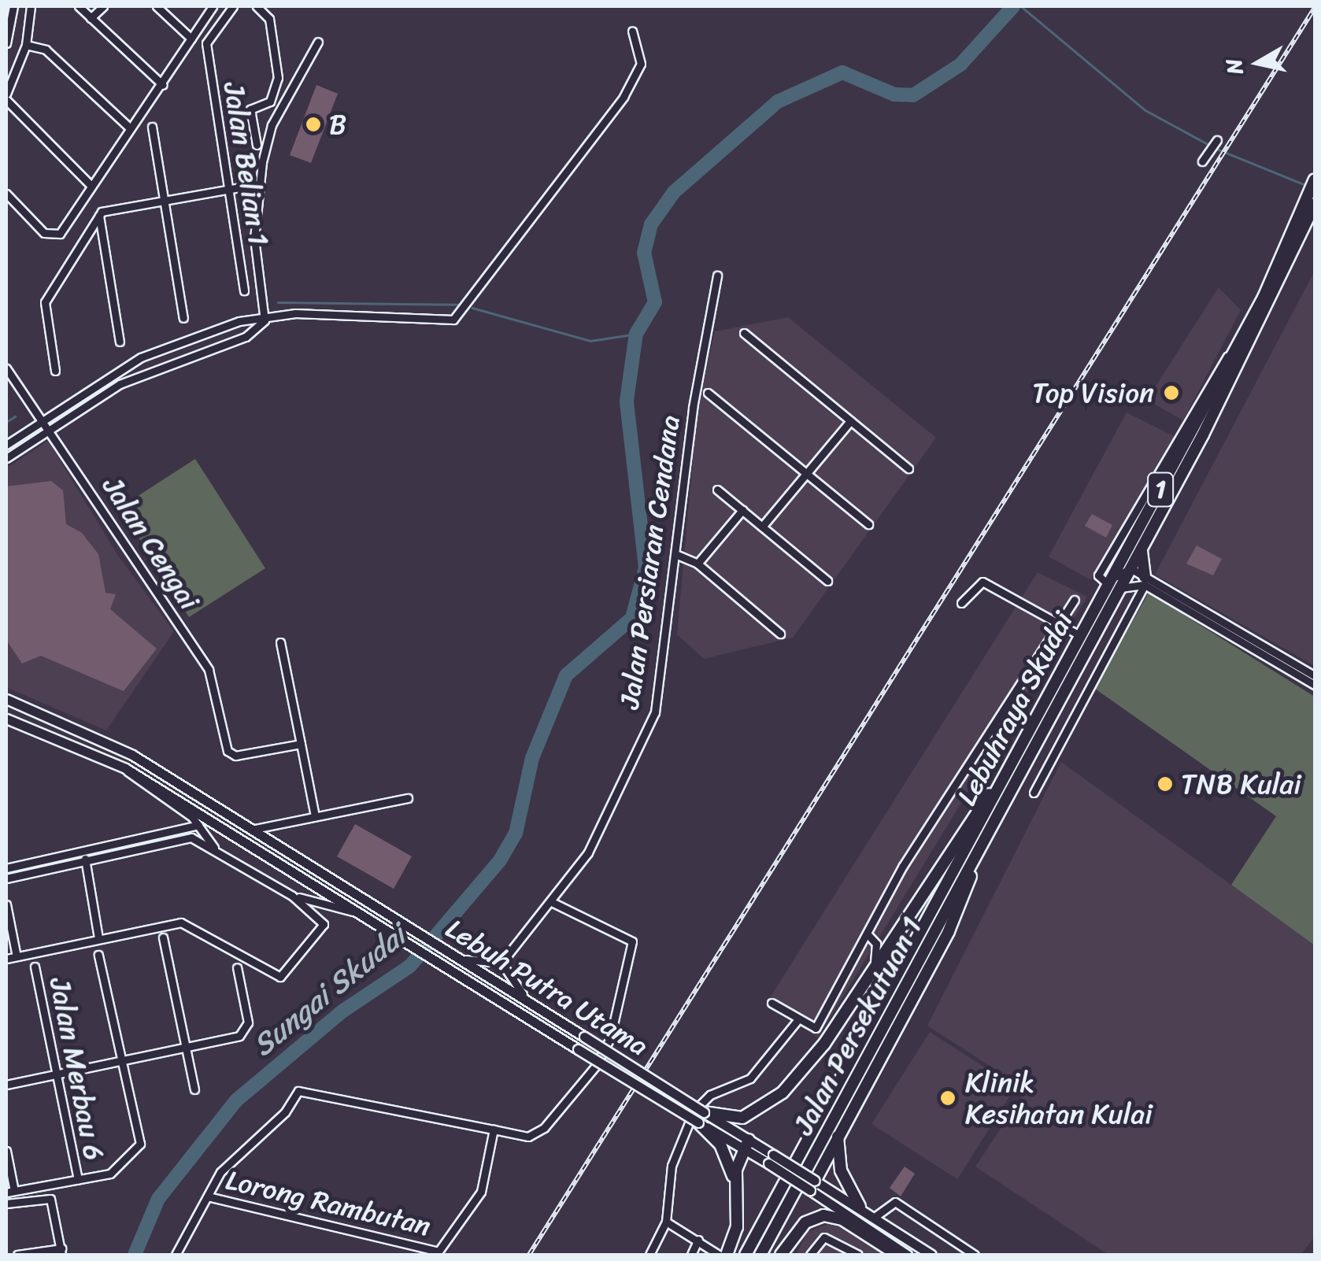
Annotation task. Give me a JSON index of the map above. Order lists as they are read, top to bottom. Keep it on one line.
{"streets":{"highway":["1","Lebuhraya Skudai","Jalan Persekutuan 1"],"main road":["Lebuh Putra Utama"],"street":["Jalan Belian 1","Jalan Cengai","Jalan Persiaran Cendana","Jalan Merbau 6","Lorong Rambutan"]},"crossings":[["Lebuhraya Skudai","Jalan Persekutuan 1"]],"water":["Sungai Skudai"],"places":["B","Top Vision","TNB Kulai","Klinik Kesihatan Kulai"],"north":"left"}
